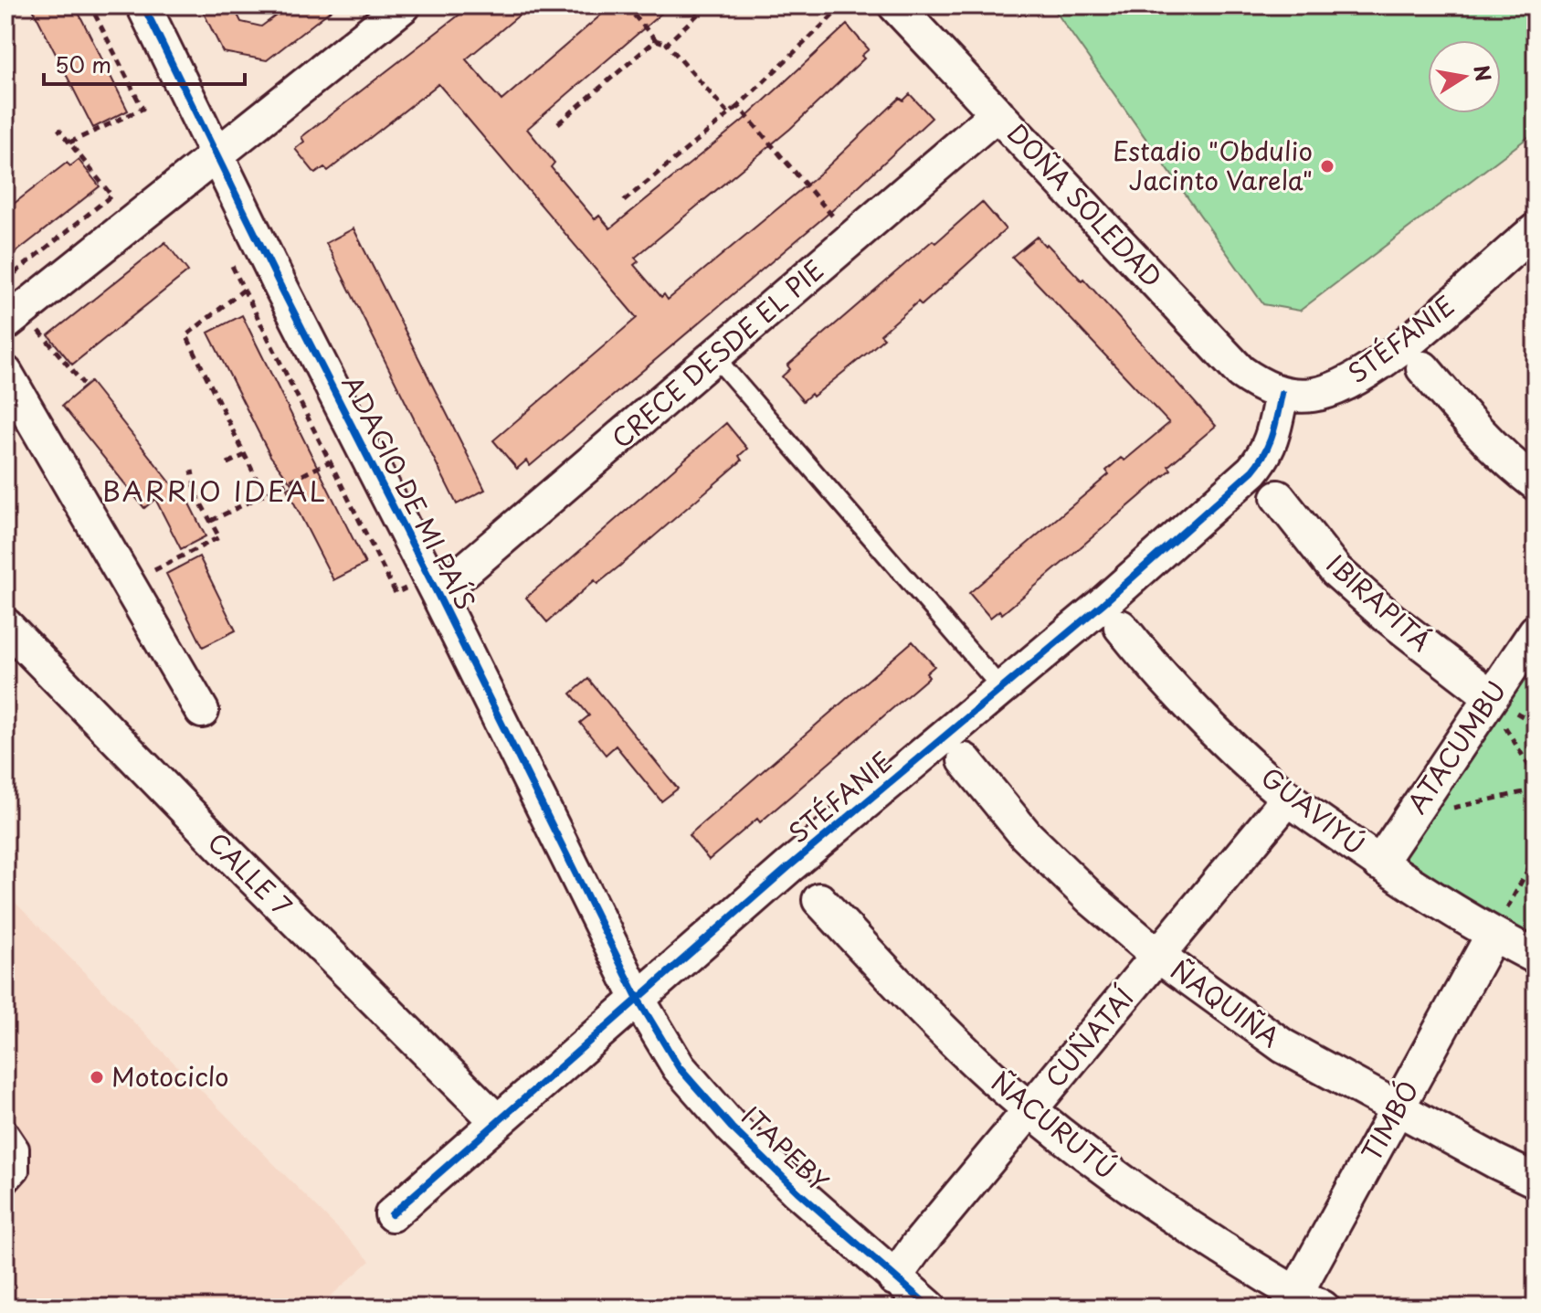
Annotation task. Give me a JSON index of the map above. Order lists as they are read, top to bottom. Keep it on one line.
{"streets":{"street":["DOÑA SOLEDAD","STÉFANIE","CRECE DESDE EL PIE","ADAGIO DE MI PAÍS","IBIRAPITÁ","ATACUMBU","GUAVIYÚ","CALLE 7","ÑAQUIÑA","CUÑATAÍ","TIMBÓ","ÑACURUTÚ","ITAPEBY"]},"crossings":[["DOÑA SOLEDAD","STÉFANIE"],["DOÑA SOLEDAD","CRECE DESDE EL PIE"],["STÉFANIE","ADAGIO DE MI PAÍS"],["STÉFANIE","CALLE 7"],["STÉFANIE","ITAPEBY"],["CRECE DESDE EL PIE","ADAGIO DE MI PAÍS"],["ADAGIO DE MI PAÍS","ITAPEBY"],["IBIRAPITÁ","ATACUMBU"],["ATACUMBU","GUAVIYÚ"],["GUAVIYÚ","CUÑATAÍ"],["GUAVIYÚ","TIMBÓ"],["ÑAQUIÑA","CUÑATAÍ"],["ÑAQUIÑA","TIMBÓ"],["CUÑATAÍ","ÑACURUTÚ"],["CUÑATAÍ","ITAPEBY"],["TIMBÓ","ÑACURUTÚ"]],"districts":["BARRIO IDEAL"],"places":["Estadio \"Obdulio Jacinto Varela\"","Motociclo"],"scale_bar":"50 m","north":"right"}
